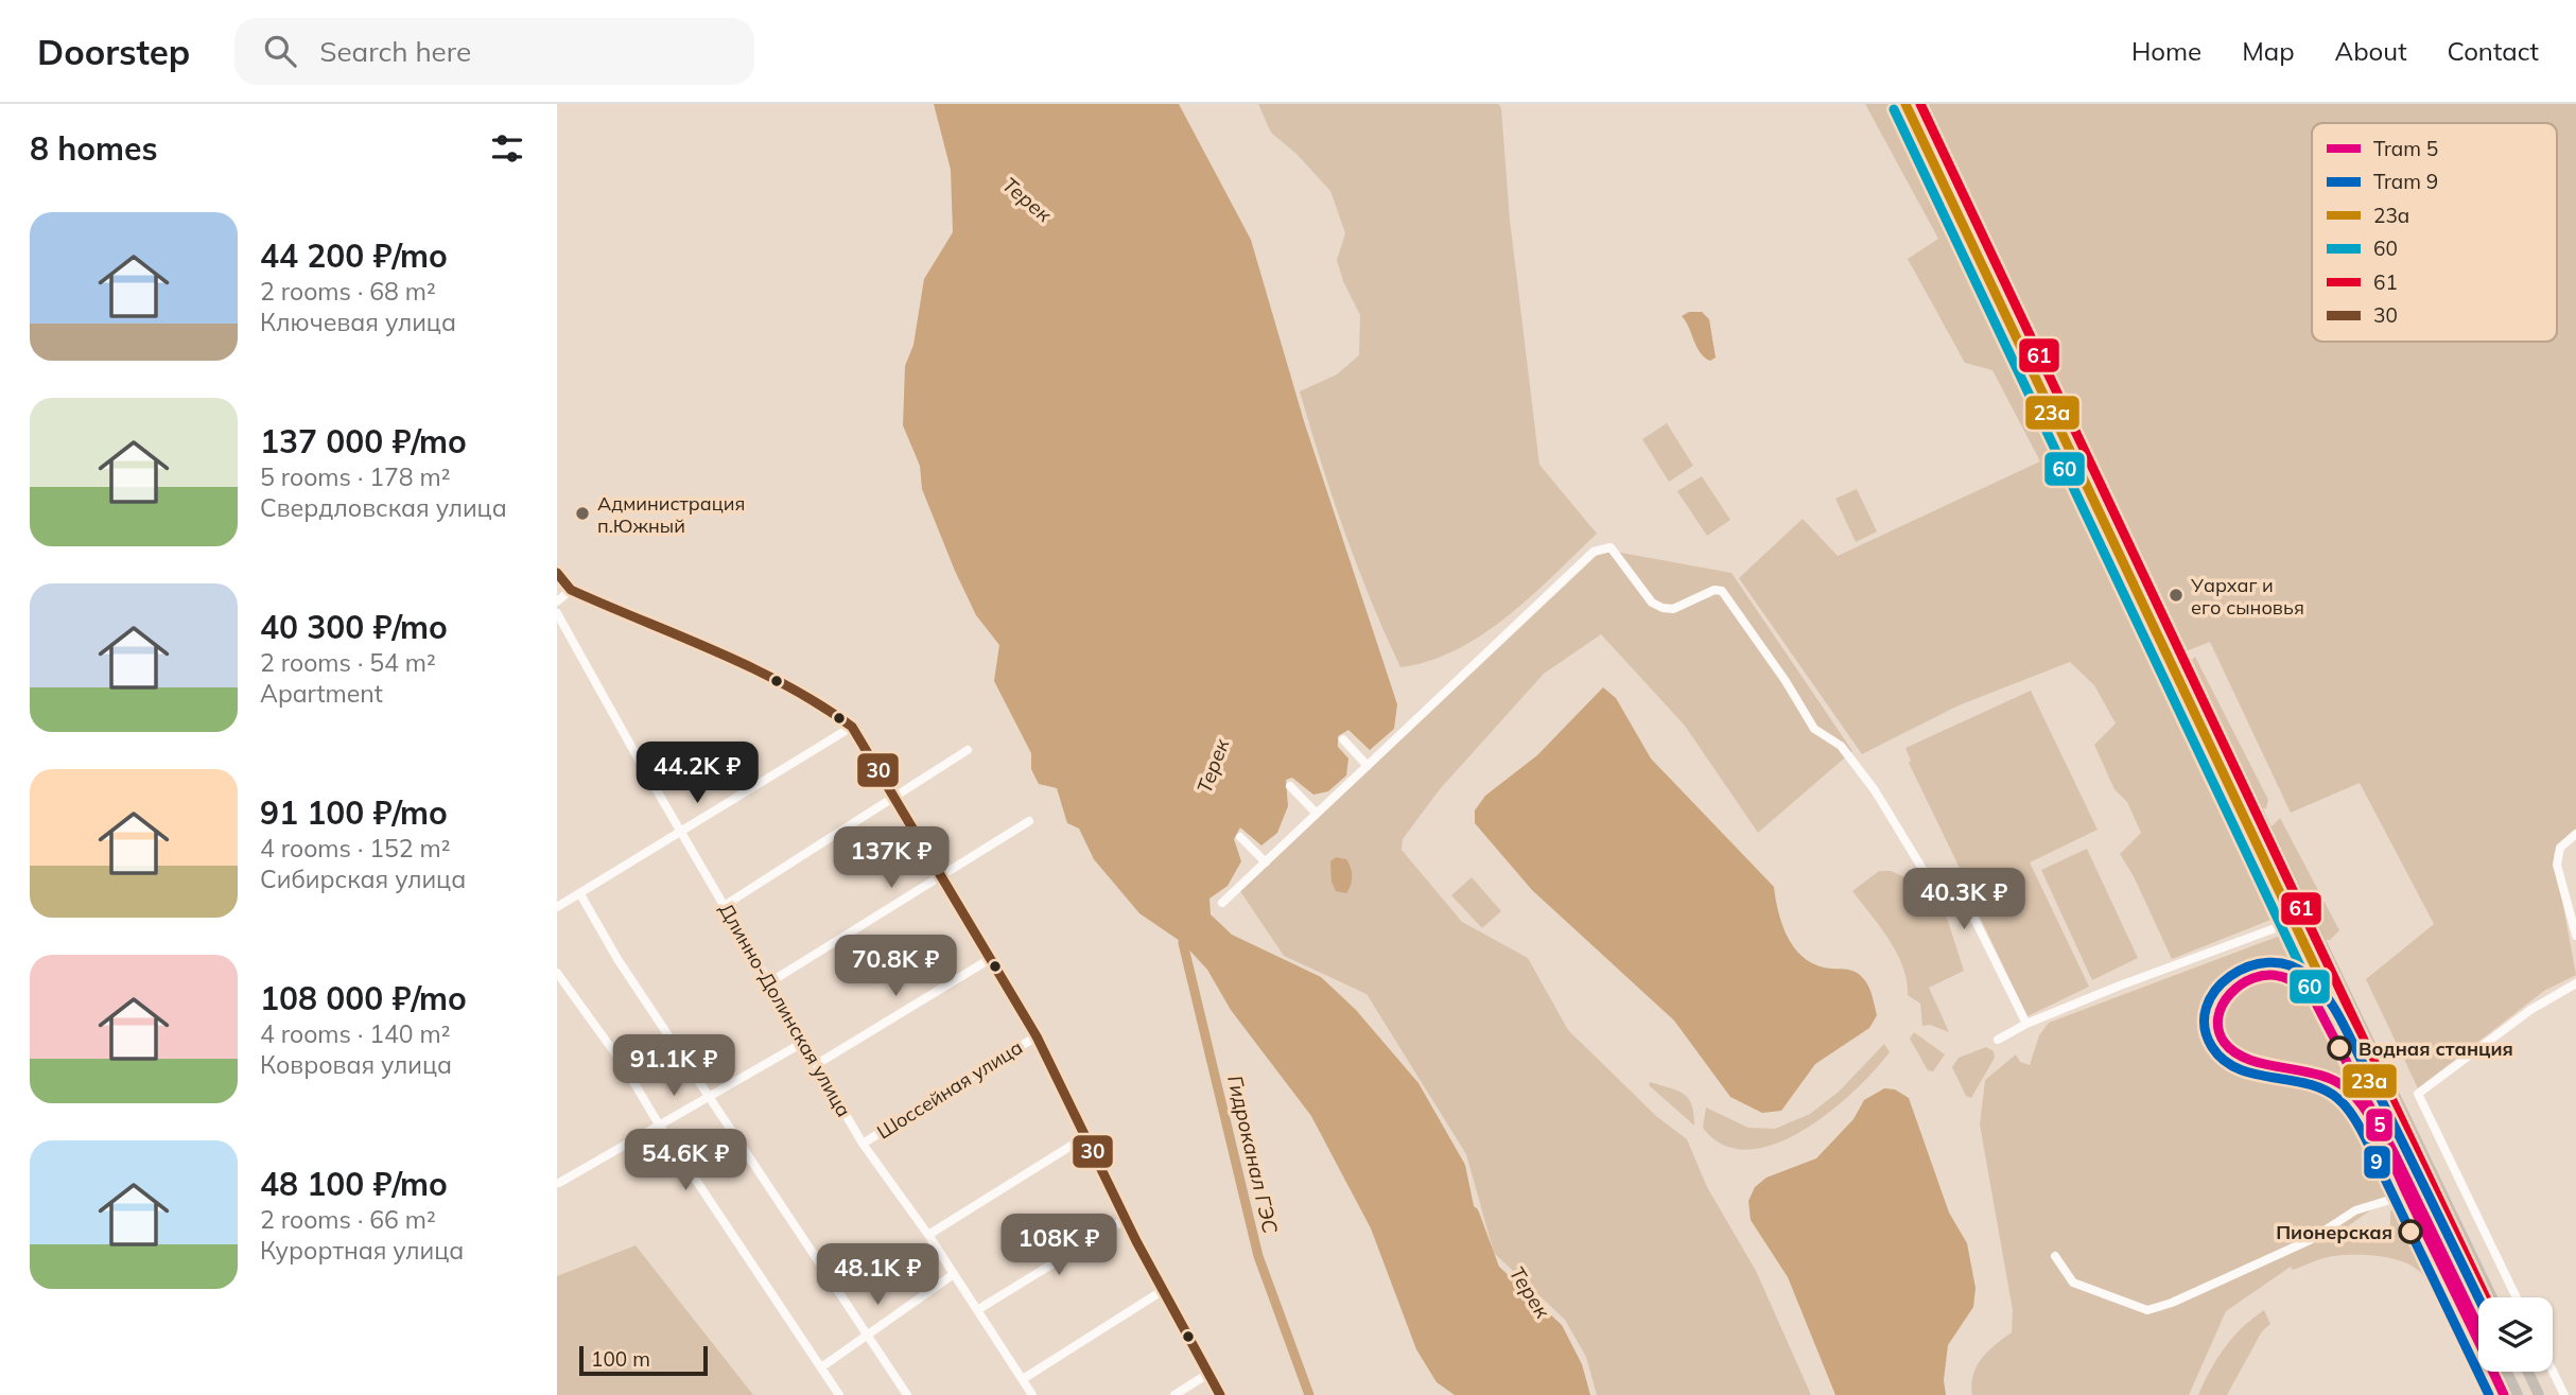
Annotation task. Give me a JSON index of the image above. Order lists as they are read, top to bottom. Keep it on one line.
{"streets":{"street":["Длинно-Долинская улица","Шоссейная улица"]},"crossings":[["Длинно-Долинская улица","Шоссейная улица"]],"water":["Терек","Гидроканал ГЭС"],"places":["Администрация п.Южный","Уархаг и его сыновья","Водная станция","Пионерская"],"lines":["transit line 23a","transit line 61","transit line 60","transit line 30","tram line 9","tram line 5"],"legend":["Tram 5","Tram 9","23a","60","61","30"],"scale_bar":"100 m","page":{"header":"Doorstep","search":"Search here","nav":["Home","Map","About","Contact"],"heading":"8 homes","list":[{"name":"44 200 ₽/mo","note":"2 rooms · 68 m² · Ключевая улица"},{"name":"137 000 ₽/mo","note":"5 rooms · 178 m² · Свердловская улица"},{"name":"40 300 ₽/mo","note":"2 rooms · 54 m² · Apartment"},{"name":"91 100 ₽/mo","note":"4 rooms · 152 m² · Сибирская улица"},{"name":"108 000 ₽/mo","note":"4 rooms · 140 m² · Ковровая улица"},{"name":"48 100 ₽/mo","note":"2 rooms · 66 m² · Курортная улица"}],"price":["44.2K ₽","137K ₽","40.3K ₽","70.8K ₽","91.1K ₽","54.6K ₽","108K ₽","48.1K ₽"],"scale":"100 m"}}
